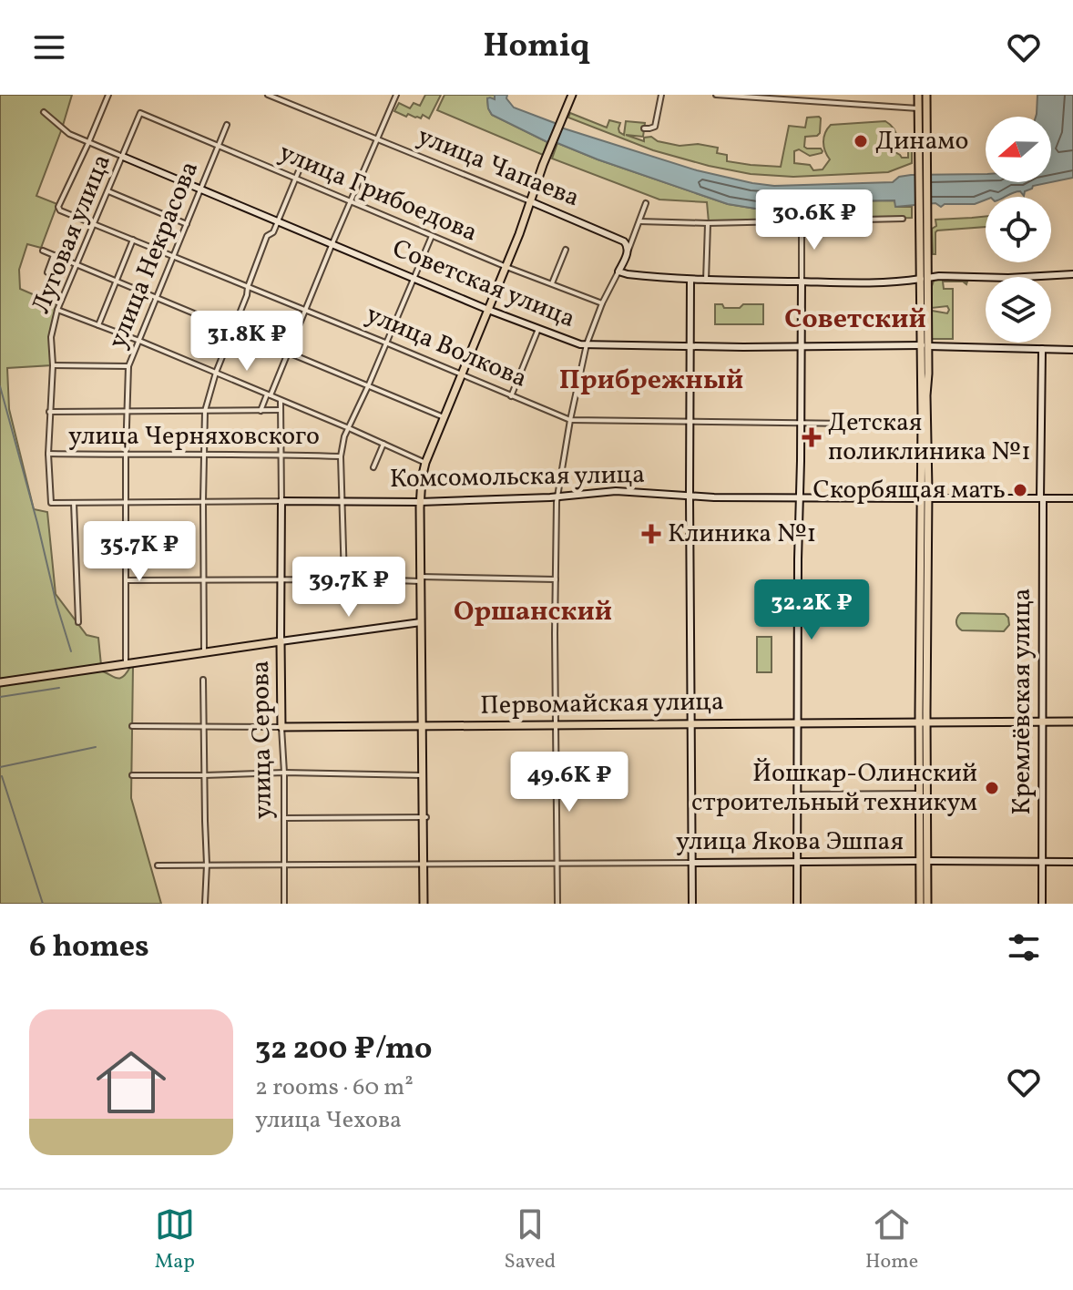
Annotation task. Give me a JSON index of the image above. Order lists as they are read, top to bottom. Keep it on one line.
{"streets":{"main road":["Первомайская улица","улица Серова"],"street":["улица Чапаева","улица Грибоедова","Луговая улица","улица Некрасова","Советская улица","улица Волкова","улица Черняховского","Комсомольская улица","Кремлёвская улица","улица Якова Эшпая"]},"crossings":[["улица Грибоедова","Луговая улица"],["улица Грибоедова","улица Некрасова"],["Луговая улица","Советская улица"],["Луговая улица","улица Волкова"],["Луговая улица","улица Черняховского"],["Луговая улица","Комсомольская улица"],["улица Некрасова","Советская улица"],["улица Некрасова","улица Волкова"],["улица Некрасова","улица Черняховского"],["улица Некрасова","Комсомольская улица"],["Советская улица","улица Волкова"],["Советская улица","Кремлёвская улица"],["улица Черняховского","улица Серова"],["Комсомольская улица","Кремлёвская улица"],["Комсомольская улица","улица Серова"],["Кремлёвская улица","Первомайская улица"],["Кремлёвская улица","улица Якова Эшпая"],["Первомайская улица","улица Серова"],["улица Серова","улица Якова Эшпая"]],"districts":["Советский","Прибрежный","Оршанский"],"places":{"other":["Динамо","Скорбящая мать","Йошкар-Олинский строительный техникум"],"health":["Детская поликлиника №1","Клиника №1"]},"north":"left","page":{"header":"Homiq","price":["30.6K ₽","31.8K ₽","35.7K ₽","39.7K ₽","32.2K ₽","49.6K ₽"],"heading":"6 homes","list":[{"name":"32 200 ₽/mo","note":"2 rooms · 60 m² · улица Чехова"}],"tabs":["Map","Saved","Home"]}}
